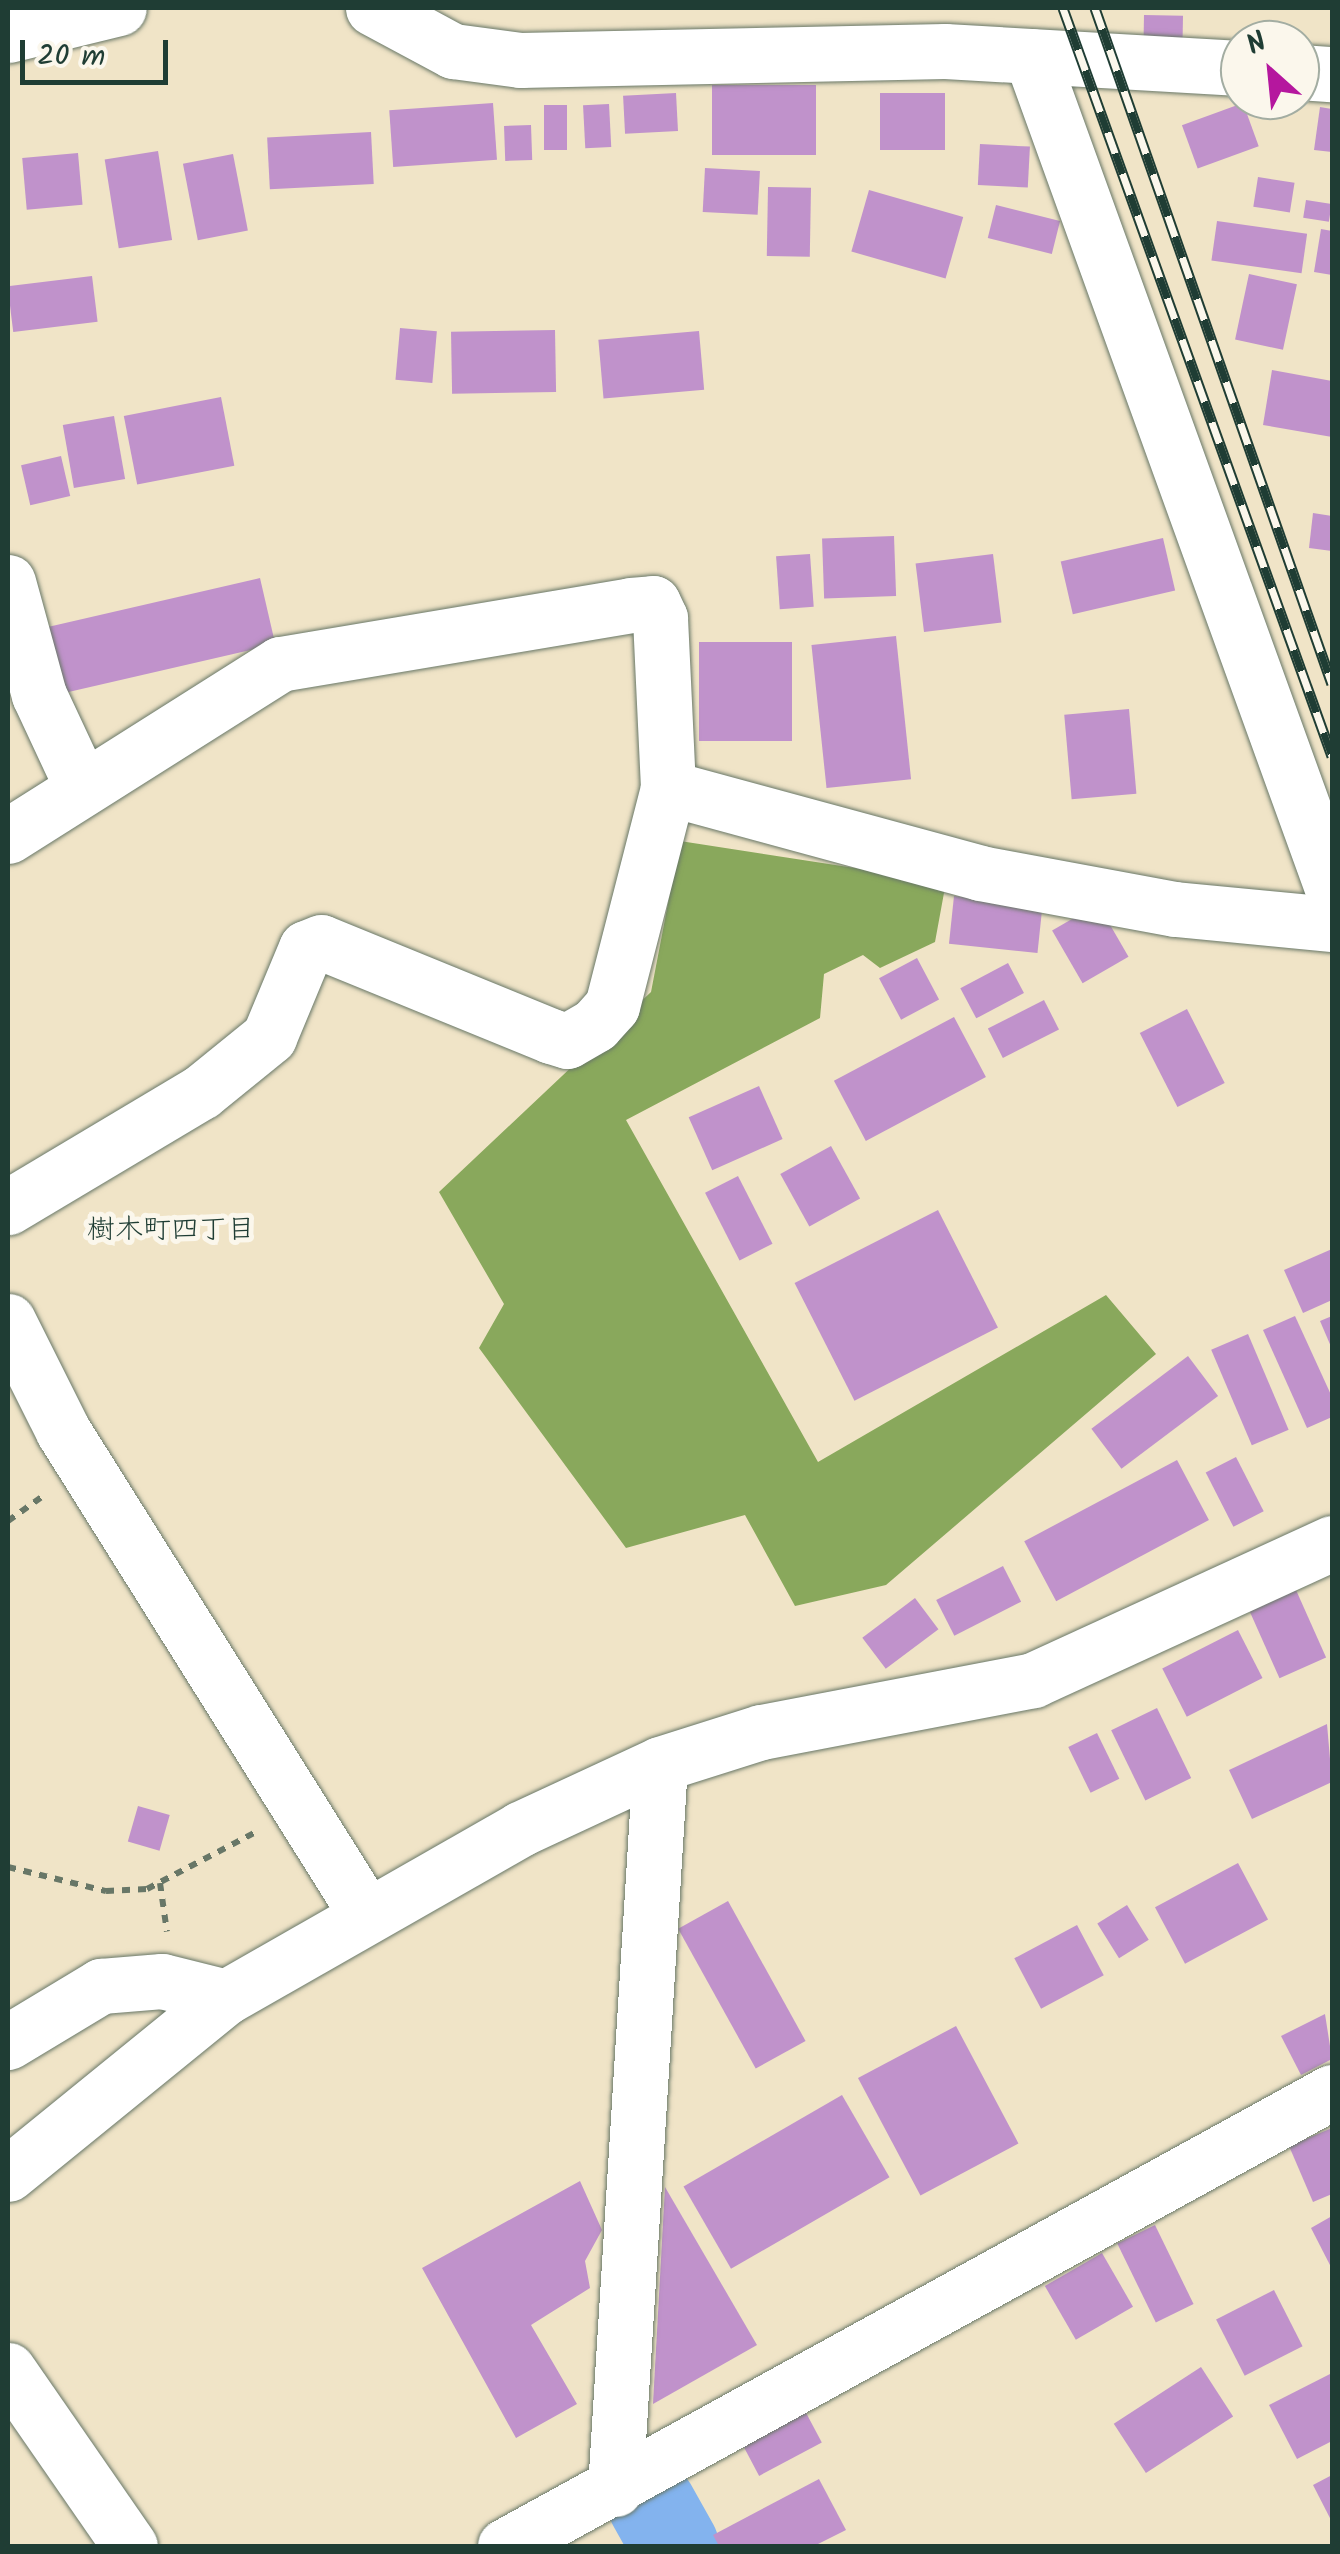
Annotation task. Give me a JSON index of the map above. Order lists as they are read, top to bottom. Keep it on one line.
{"districts":["樹木町四丁目"],"scale_bar":"20 m","north":"top left"}
